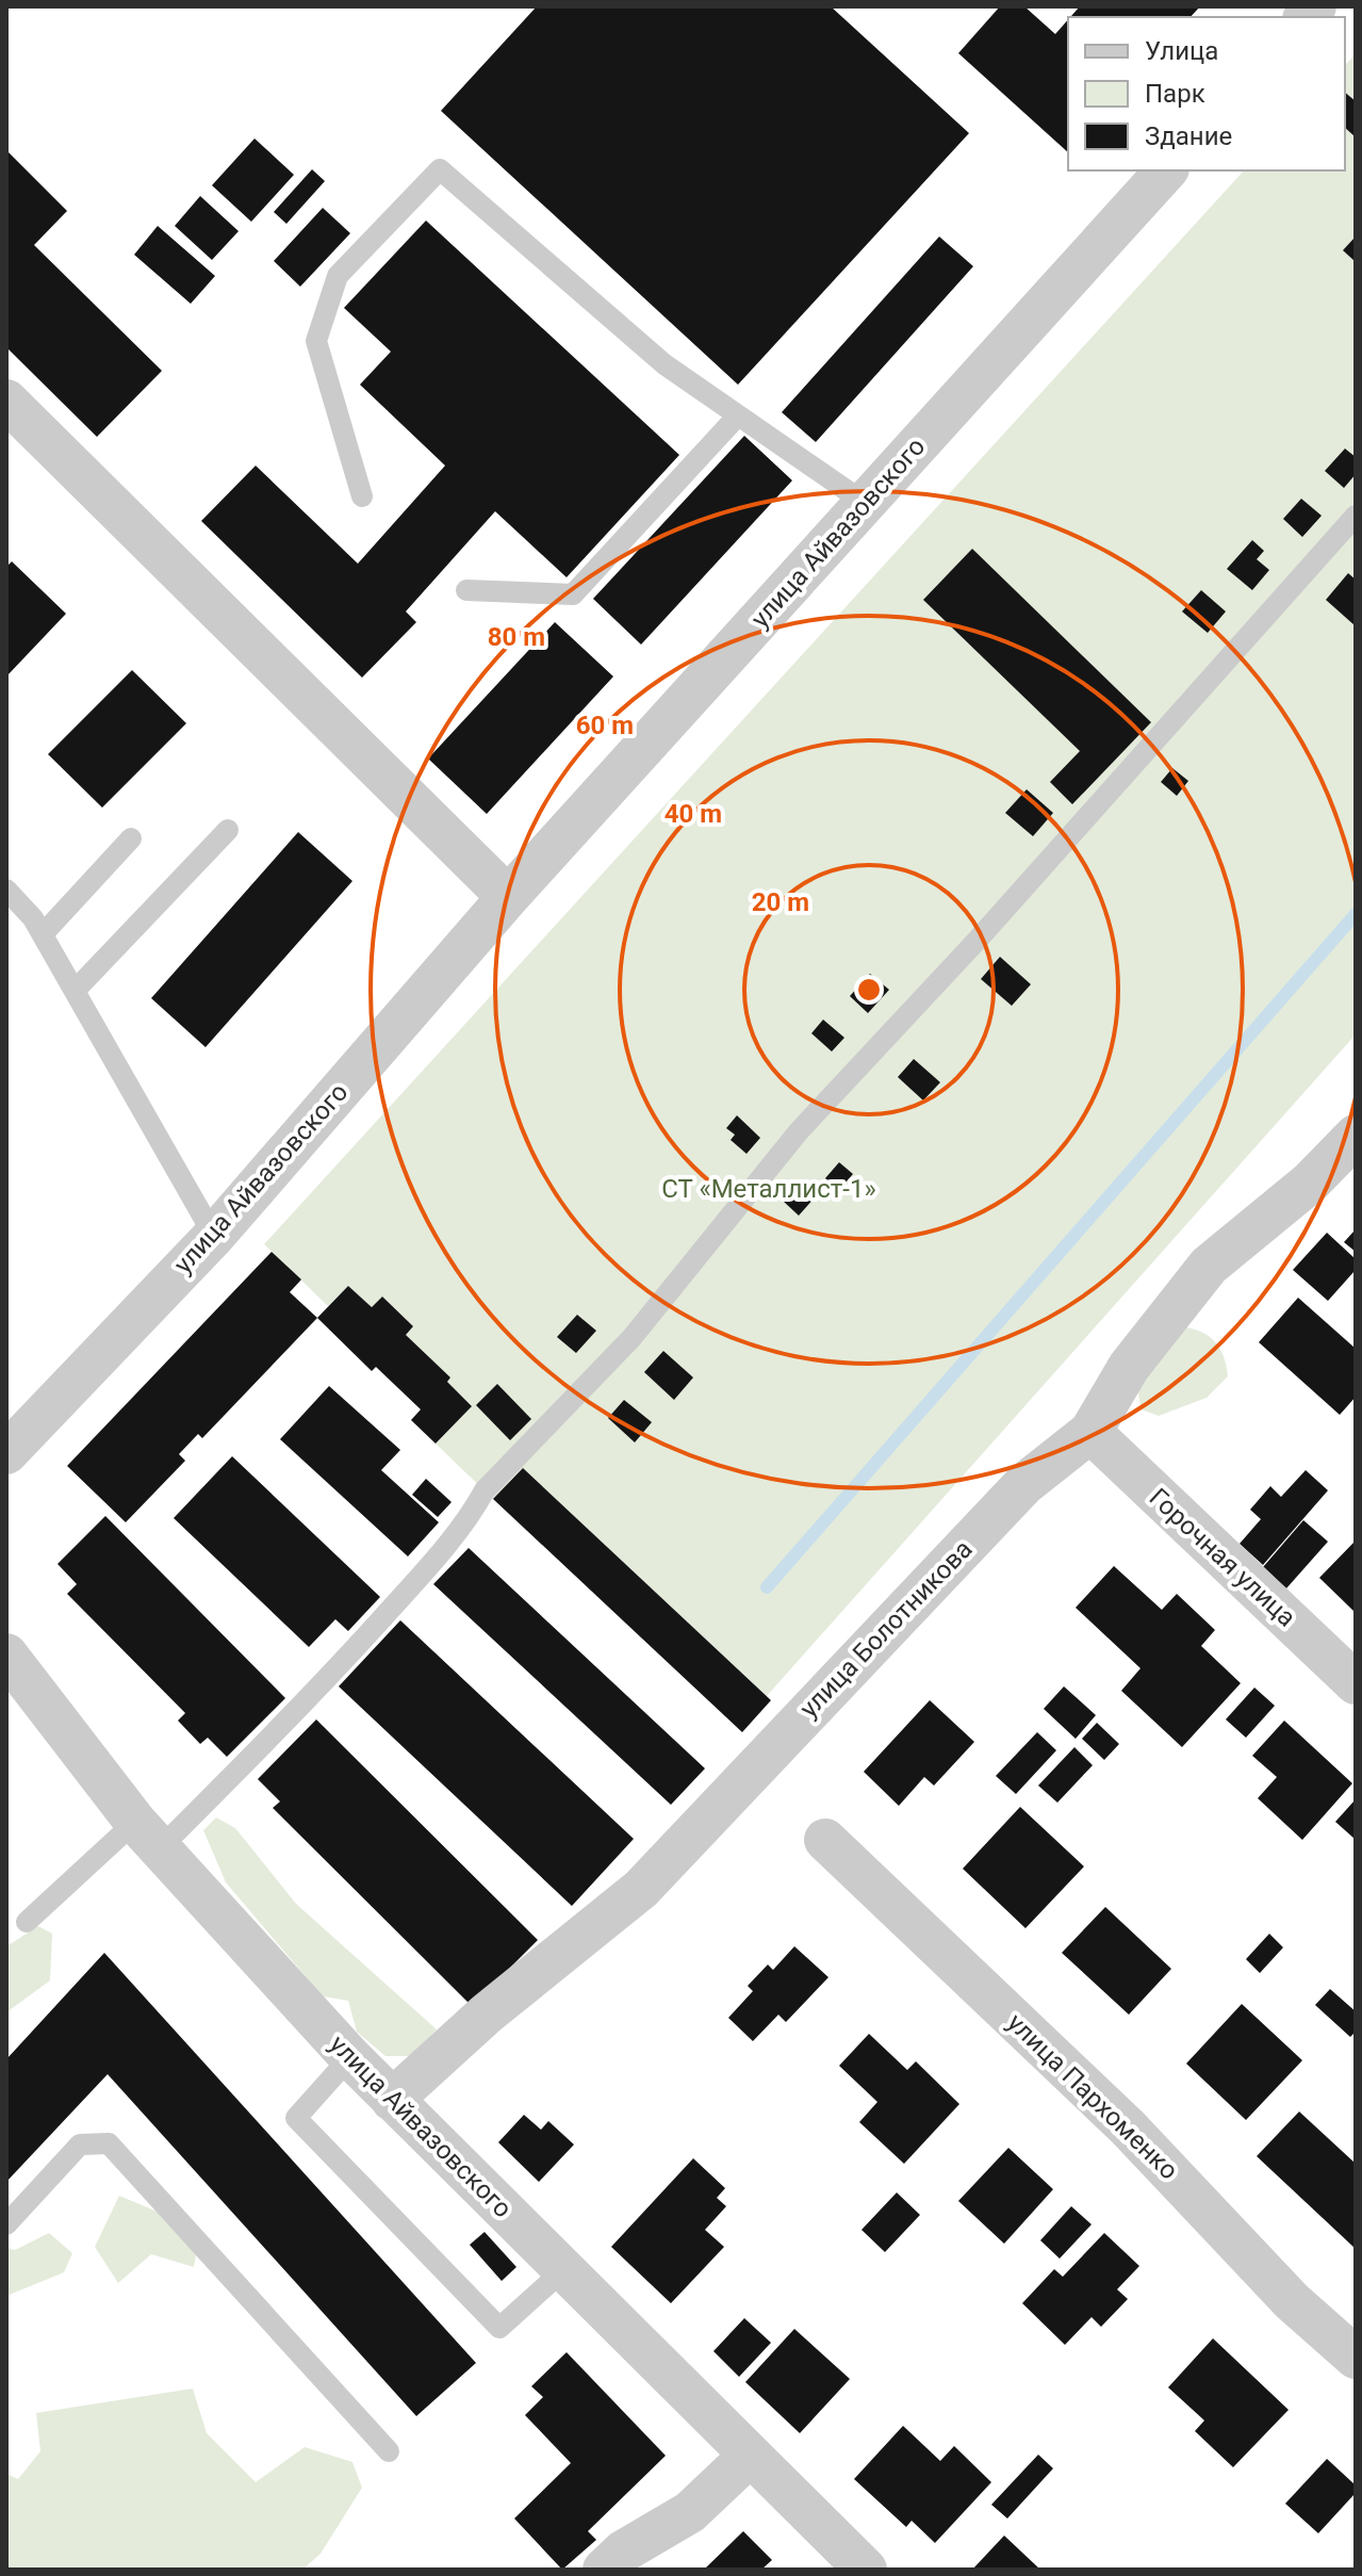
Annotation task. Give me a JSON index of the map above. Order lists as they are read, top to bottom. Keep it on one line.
{"streets":{"street":["улица Айвазовского","Горочная улица","улица Болотникова","улица Пархоменко"]},"crossings":[["улица Айвазовского","улица Болотникова"],["Горочная улица","улица Болотникова"]],"parks":["СТ «Металлист-1»"],"legend":["Улица","Парк","Здание"],"rings":["80 m","60 m","40 m","20 m"]}
